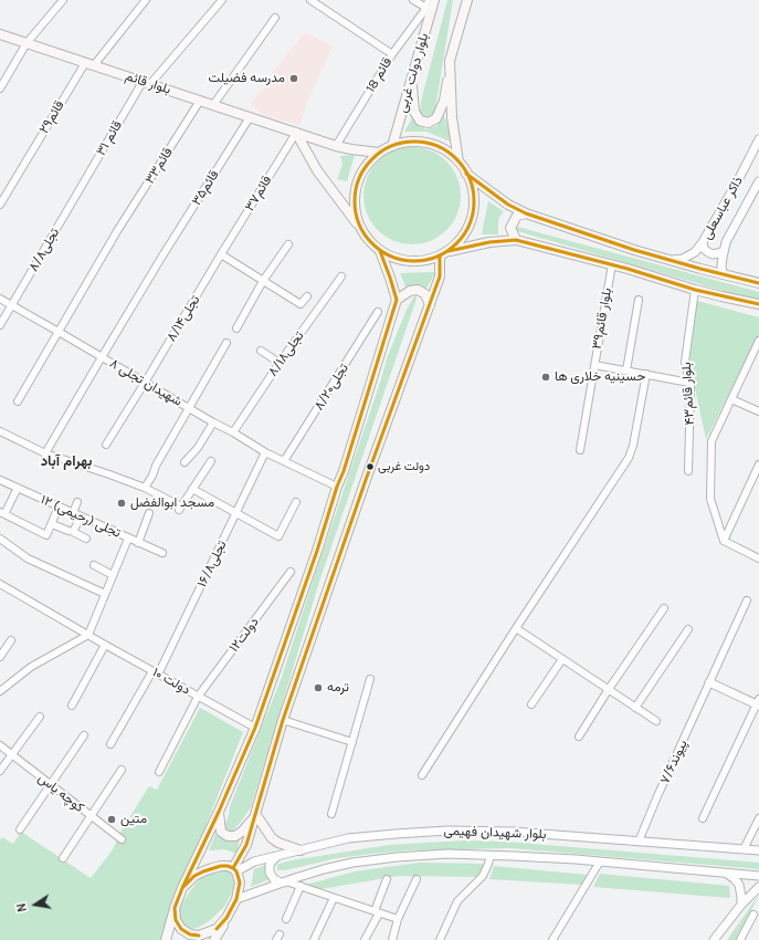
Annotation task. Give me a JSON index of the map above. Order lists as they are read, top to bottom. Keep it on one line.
{"streets":{"main road":["بلوار دولت غربی","بلوار قائم"],"street":["18 قائم","قائم۲۹","قائم ۳۱","قائم۳۳","قائم۳۵","قائم۳۷","ذاکر عباسعلی","تجلی۸/۸","تجلی۸‌/۱۴","بلوار قائم۳۹","تجلی۸/۱۸","شهیدان تجلی ۸","تجلی۸/۲۰","بلوار قائم۴۳","۱۲ تجلی (رحیمی)","تجلی۱۶/۸","۱۲دولت","۱۰ دولت","پیوند۷/۶","کوچه یاس","بلوار شهیدان فهیمی"]},"crossings":[["بلوار دولت غربی","بلوار قائم"],["18 قائم","بلوار قائم"],["بلوار قائم","قائم۲۹"],["بلوار قائم","قائم ۳۱"],["بلوار قائم","قائم۳۳"],["بلوار قائم","قائم۳۵"],["بلوار قائم","قائم۳۷"],["قائم ۳۱","تجلی۸/۸"],["قائم۳۳","شهیدان تجلی ۸"],["قائم۳۵","شهیدان تجلی ۸"],["قائم۳۷","تجلی۸‌/۱۴"],["تجلی۸/۸","شهیدان تجلی ۸"],["تجلی۸‌/۱۴","شهیدان تجلی ۸"],["تجلی۸/۱۸","شهیدان تجلی ۸"],["شهیدان تجلی ۸","تجلی۸/۲۰"],["شهیدان تجلی ۸","تجلی۱۶/۸"],["تجلی۱۶/۸","۱۰ دولت"],["۱۲دولت","۱۰ دولت"],["پیوند۷/۶","بلوار شهیدان فهیمی"]],"districts":["بهرام آباد"],"places":["مدرسه فضیلت","حسینیه خلاری ها","دولت غربی","مسجد ابوالفضل","ترمه","متین"],"north":"left"}
